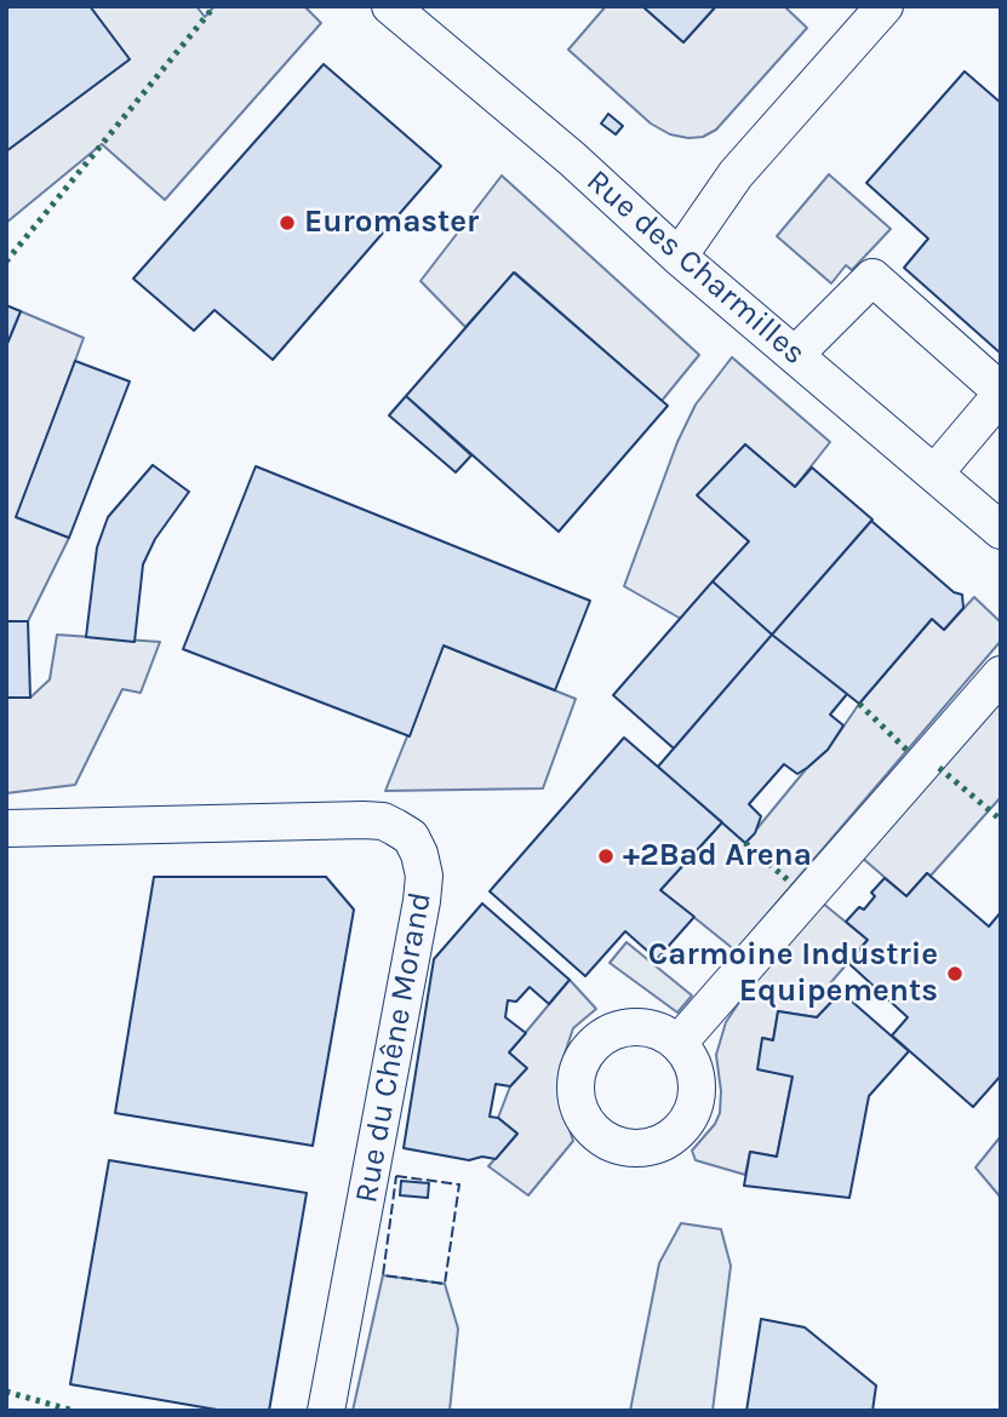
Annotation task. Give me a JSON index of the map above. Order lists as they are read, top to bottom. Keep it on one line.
{"streets":{"street":["Rue des Charmilles","Rue du Chêne Morand"]},"places":["Euromaster","+2Bad Arena","Carmoine Industrie Equipements"]}
